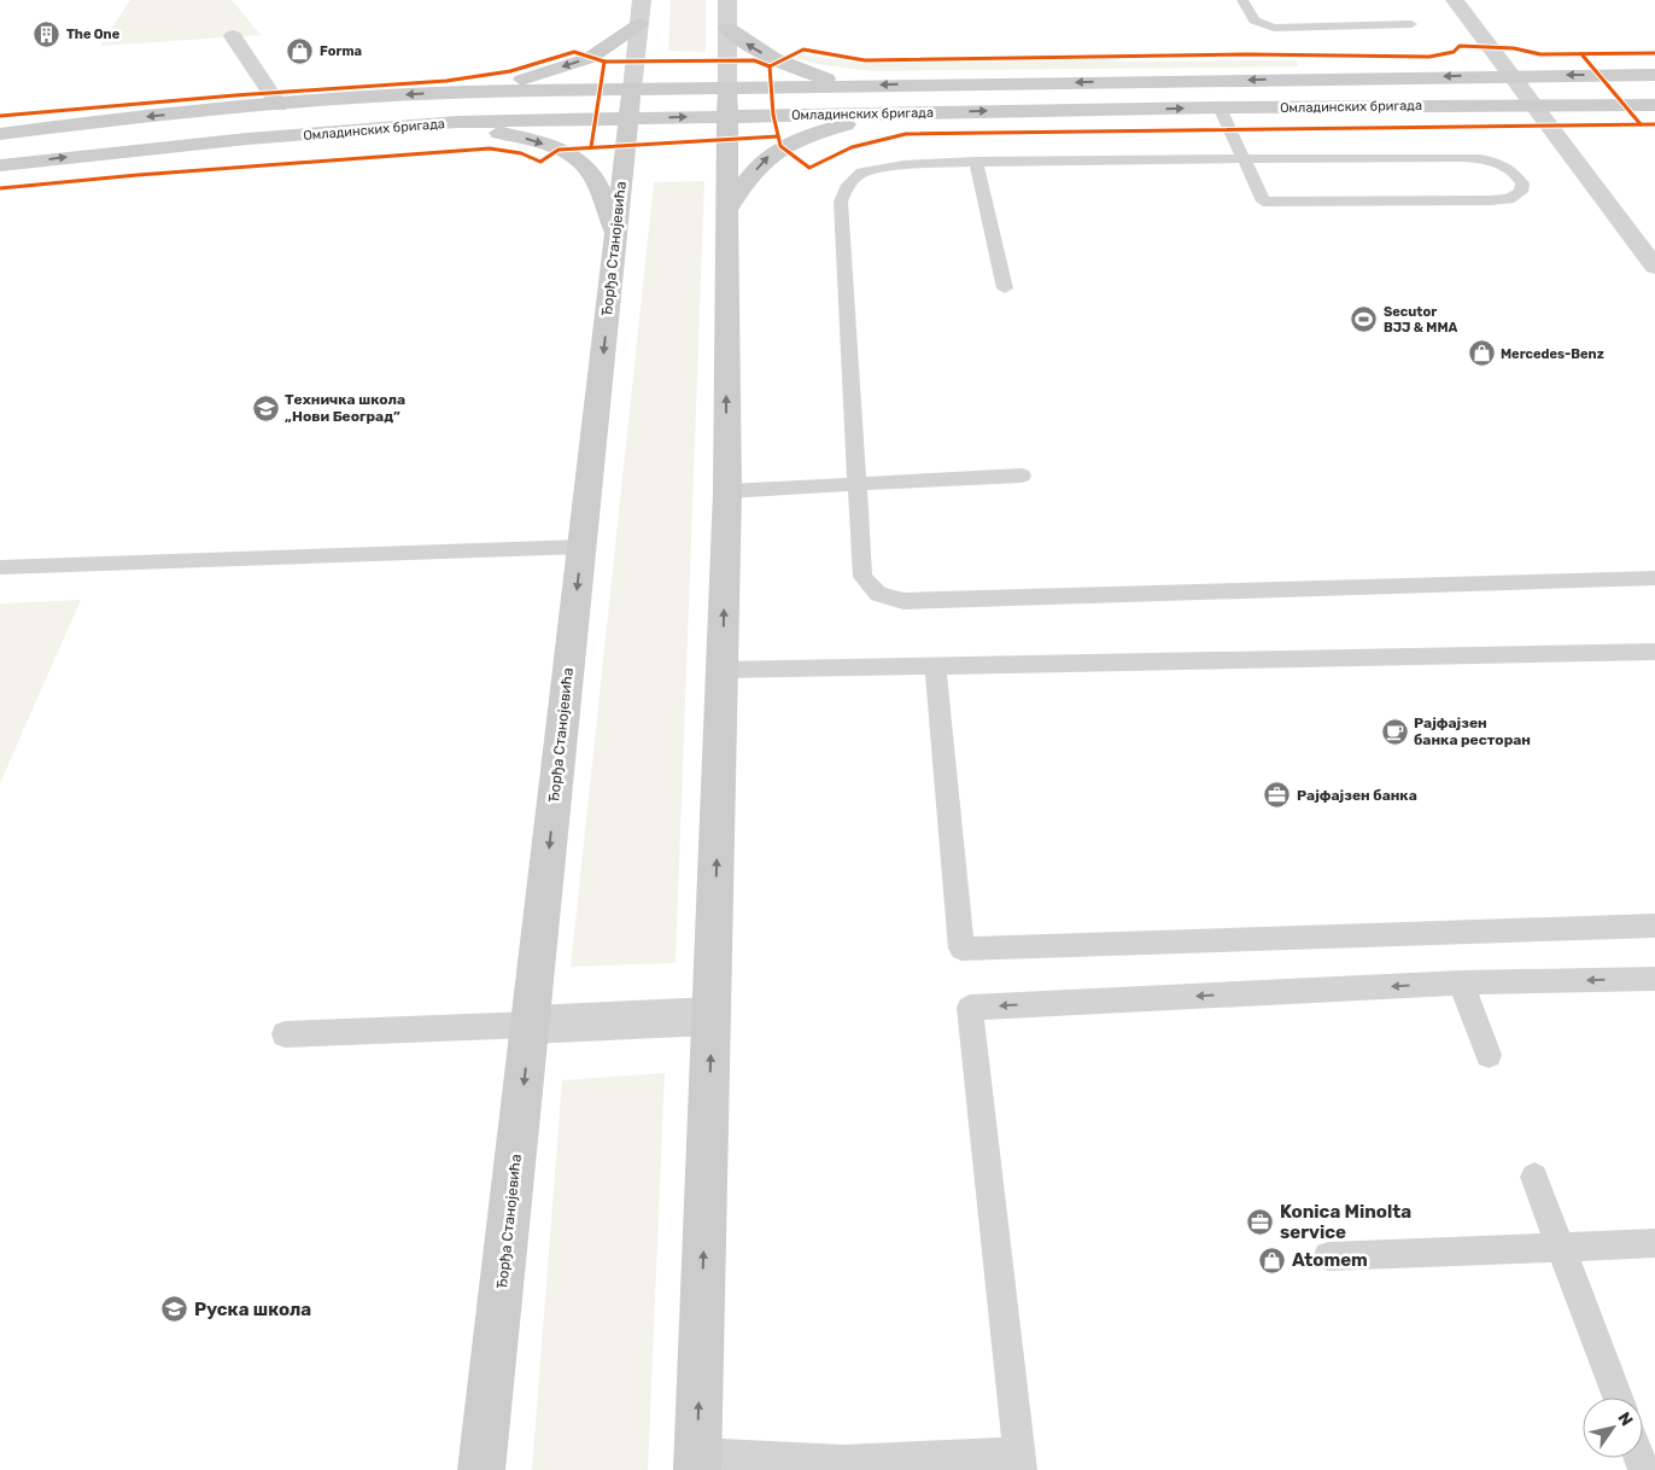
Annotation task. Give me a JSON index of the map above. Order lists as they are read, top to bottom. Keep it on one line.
{"streets":{"main road":["Омладинских бригада","Ђорђа Станојевића"]},"crossings":[["Омладинских бригада","Ђорђа Станојевића"]],"one_way":["Ђорђа Станојевића"],"places":{"building":["The One"],"shop":["Forma","Mercedes-Benz","Atomem"],"sports":["Secutor BJJ & MMA"],"school or university":["Техничка школа „Нови Београд”","Руска школа"],"cafe":["Рајфајзен банка ресторан"],"office":["Рајфајзен банка","Konica Minolta service"]},"north":"top right"}
